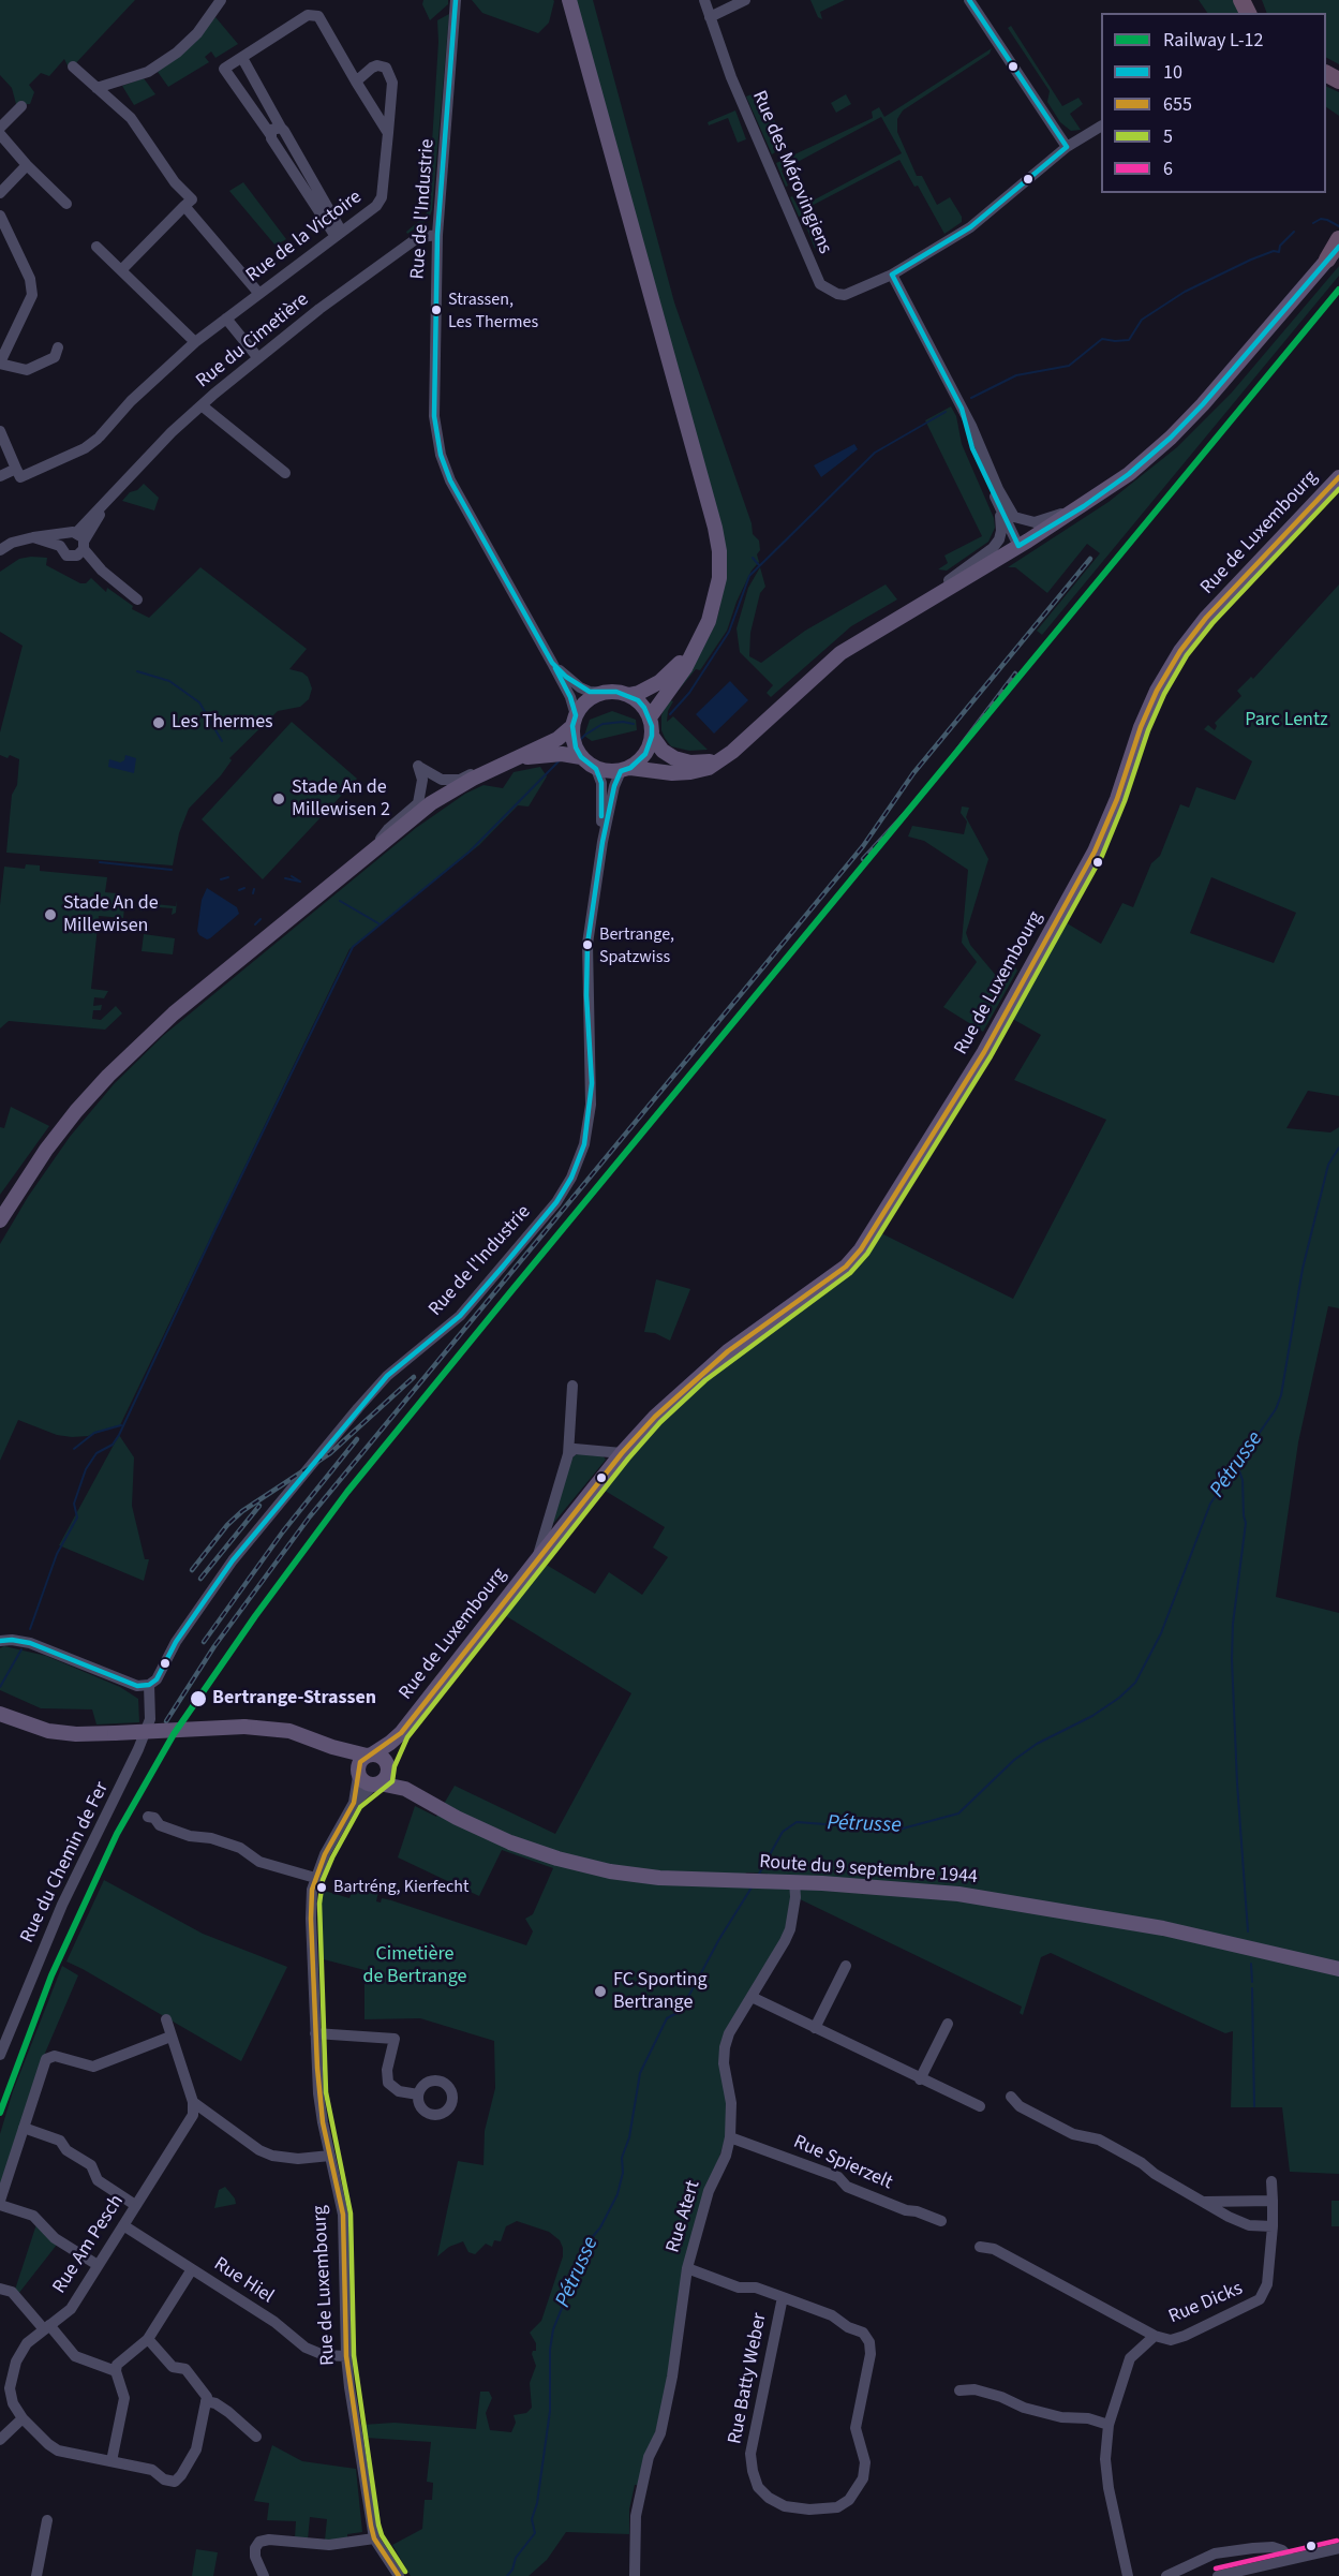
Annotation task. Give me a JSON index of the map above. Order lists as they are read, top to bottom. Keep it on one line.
{"streets":{"main road":["Rue de Luxembourg","Route du 9 septembre 1944"],"street":["Rue des Mérovingiens","Rue de l'Industrie","Rue de la Victoire","Rue du Cimetière","Rue du Chemin de Fer","Rue Spierzelt","Rue Atert","Rue Am Pesch","Rue Hiel","Rue Dicks","Rue Batty Weber"]},"crossings":[["Rue de l'Industrie","Rue du Cimetière"],["Rue de l'Industrie","Rue du Chemin de Fer"],["Rue de Luxembourg","Route du 9 septembre 1944"],["Rue de Luxembourg","Rue Hiel"],["Route du 9 septembre 1944","Rue Atert"],["Rue Spierzelt","Rue Atert"],["Rue Atert","Rue Batty Weber"],["Rue Am Pesch","Rue Hiel"]],"water":["Pétrusse"],"parks":["Parc Lentz","Cimetière de Bertrange"],"places":["Strassen, Les Thermes","Les Thermes","Stade An de Millewisen 2","Stade An de Millewisen","Bertrange, Spatzwiss","Bertrange-Strassen","Bartréng, Kierfecht","FC Sporting Bertrange"],"lines":["transit line 10","rail line L-12","transit line 655","transit line 5","transit line 6"],"legend":["Railway L-12","10","655","5","6"]}
